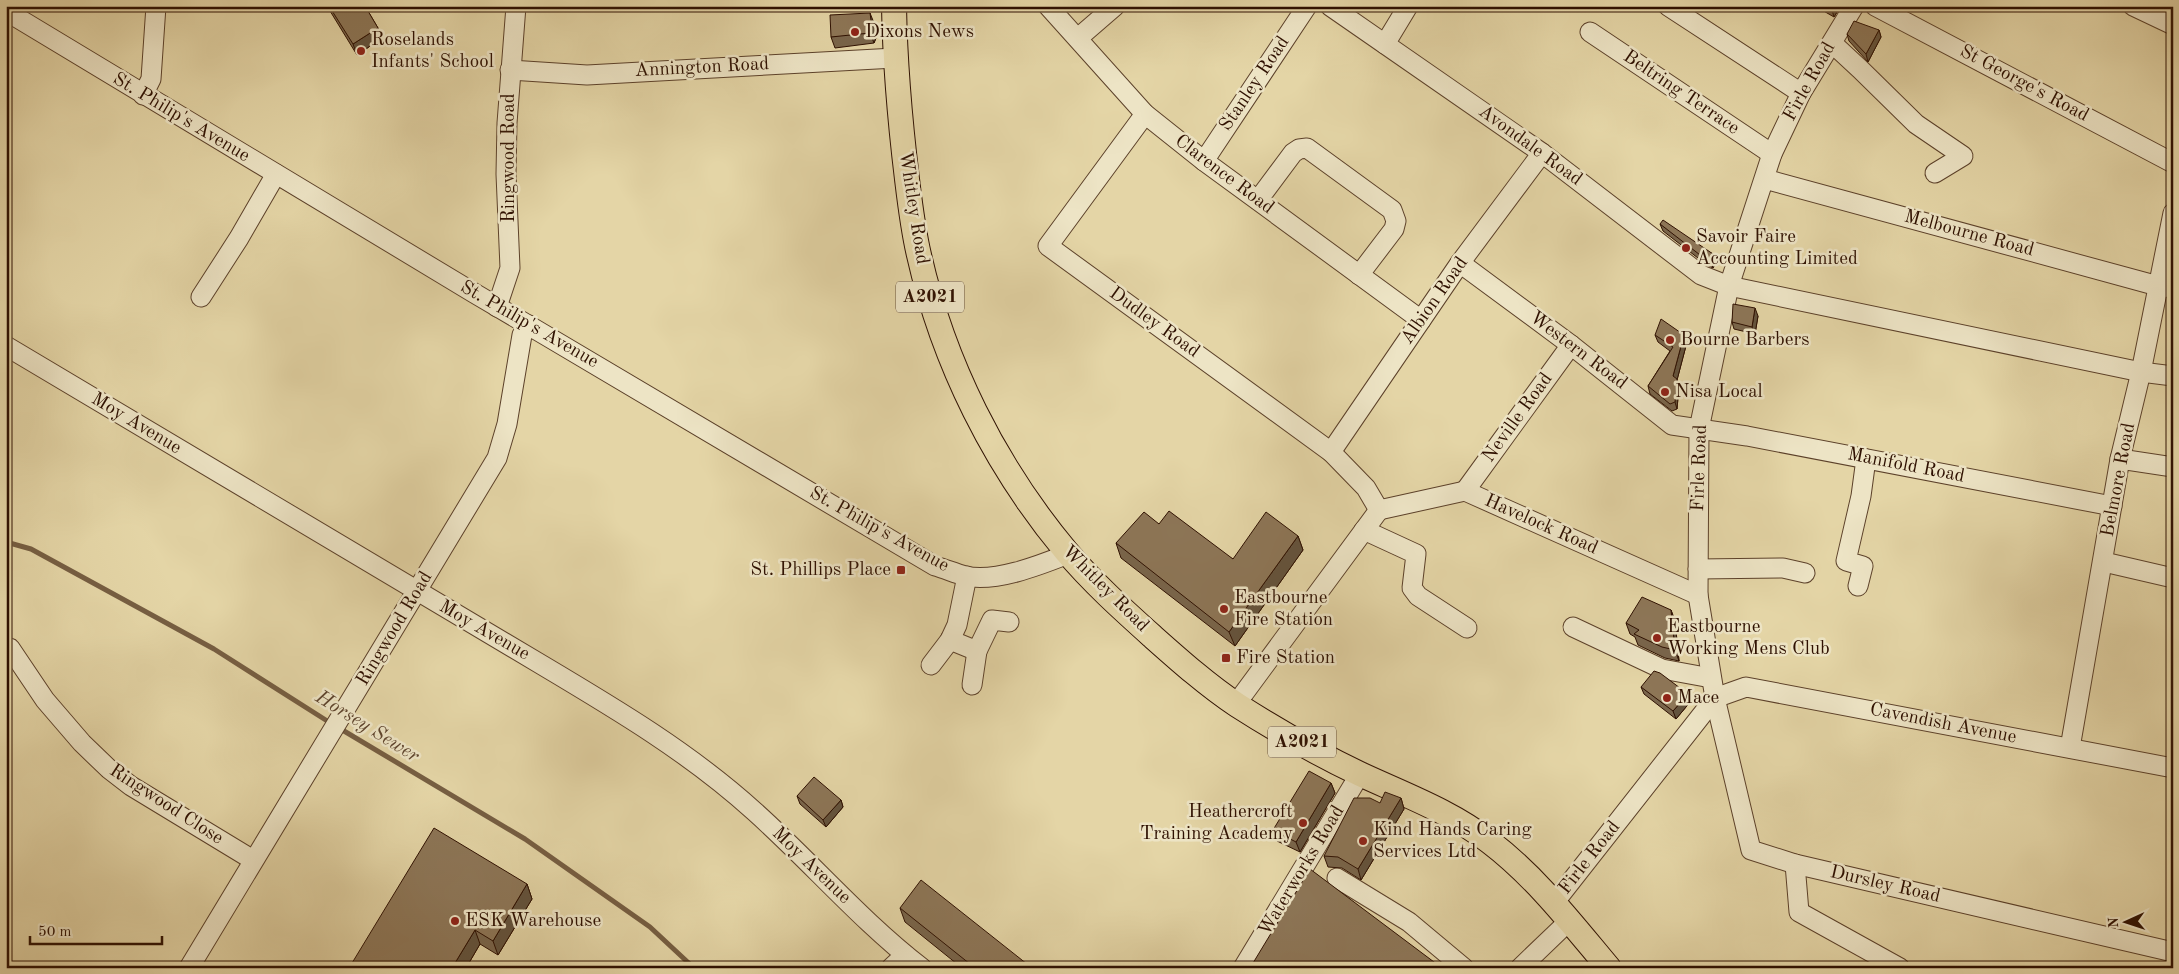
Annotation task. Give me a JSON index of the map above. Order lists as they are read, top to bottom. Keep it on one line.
{"streets":{"main road":["Whitley Road","A2021"],"street":["Annington Road","Firle Road","Stanley Road","St George's Road","Beltring Terrace","St. Philip's Avenue","Avondale Road","Ringwood Road","Clarence Road","Melbourne Road","Albion Road","Dudley Road","Western Road","Neville Road","Moy Avenue","Manifold Road","Belmore Road","Havelock Road","Cavendish Avenue","Ringwood Close","Waterworks Road","Dursley Road"]},"crossings":[["Annington Road","Ringwood Road"],["Annington Road","Whitley Road"],["Firle Road","Beltring Terrace"],["Firle Road","Avondale Road"],["Firle Road","Whitley Road"],["Firle Road","Melbourne Road"],["Firle Road","Western Road"],["Firle Road","Manifold Road"],["Firle Road","Havelock Road"],["Firle Road","Cavendish Avenue"],["Firle Road","Dursley Road"],["Stanley Road","Clarence Road"],["St. Philip's Avenue","Ringwood Road"],["St. Philip's Avenue","Whitley Road"],["Avondale Road","Albion Road"],["Ringwood Road","Moy Avenue"],["Ringwood Road","Ringwood Close"],["Clarence Road","Albion Road"],["Clarence Road","Dudley Road"],["Whitley Road","Waterworks Road"],["Melbourne Road","Belmore Road"],["Albion Road","Dudley Road"],["Albion Road","Western Road"],["Dudley Road","Havelock Road"],["Western Road","Neville Road"],["Western Road","Manifold Road"],["Neville Road","Havelock Road"],["Manifold Road","Belmore Road"],["Belmore Road","Cavendish Avenue"],["Cavendish Avenue","Dursley Road"]],"water":["Horsey Sewer"],"places":{"other":["Dixons News","Roselands Infants' School","Savoir Faire Accounting Limited","Bourne Barbers","Nisa Local","Eastbourne Fire Station","Eastbourne Working Mens Club","Mace","Heathercroft Training Academy","Kind Hands Caring Services Ltd","ESK Warehouse"],"transit":["St. Phillips Place","Fire Station"]},"scale_bar":"50 m","north":"left"}
